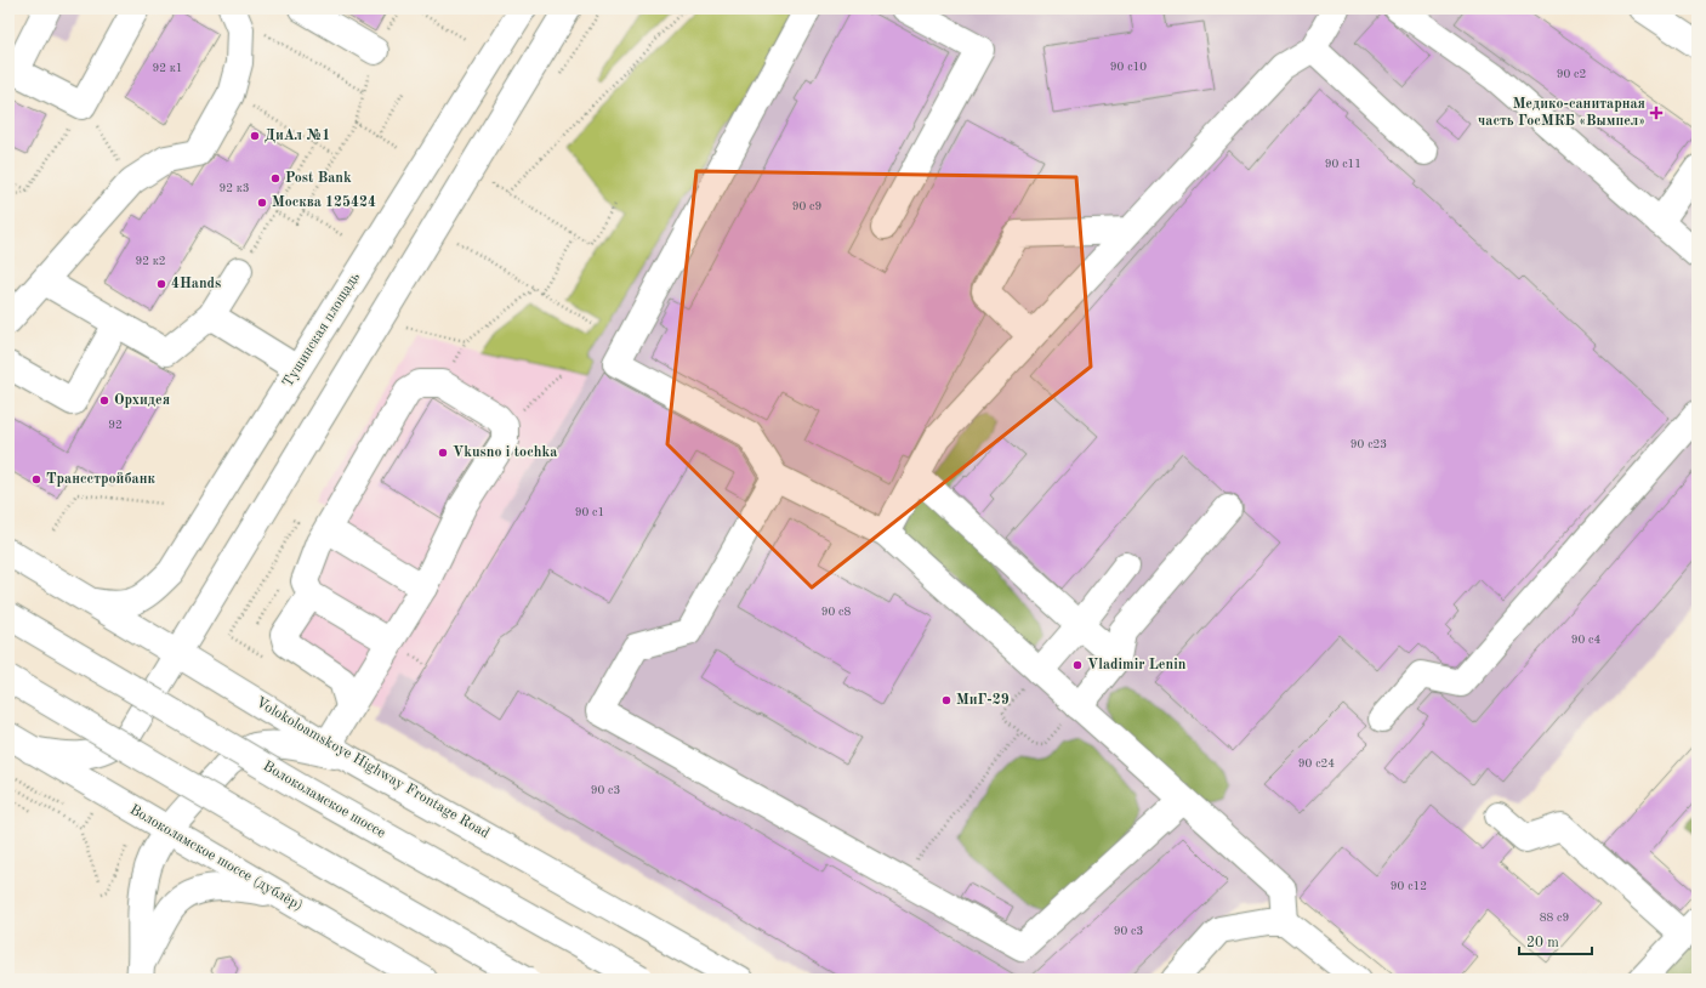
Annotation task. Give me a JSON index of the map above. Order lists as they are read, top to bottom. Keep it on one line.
{"streets":{"street":["Тушинская площадь","Volokoloamskoye Highway Frontage Road","Волоколамское шоссе","Волоколамское шоссе (дублёр)"]},"crossings":[["Тушинская площадь","Volokoloamskoye Highway Frontage Road"]],"places":{"health":["Медико-санитарная часть ГосМКБ «Вымпел»"],"other":["ДиАл №1","Post Bank","Москва 125424","4Hands","Орхидея","Vkusno i tochka","Трансстройбанк","Vladimir Lenin","МиГ-29"]},"house_numbers":["90 с10","92 к1","90 с2","90 с11","92 к3","90 с9","92 к2","92","90 с23","90 с1","90 с8","90 с4","90 с24","90 с3","90 с12","88 с9","90 с3"],"scale_bar":"20 m"}
